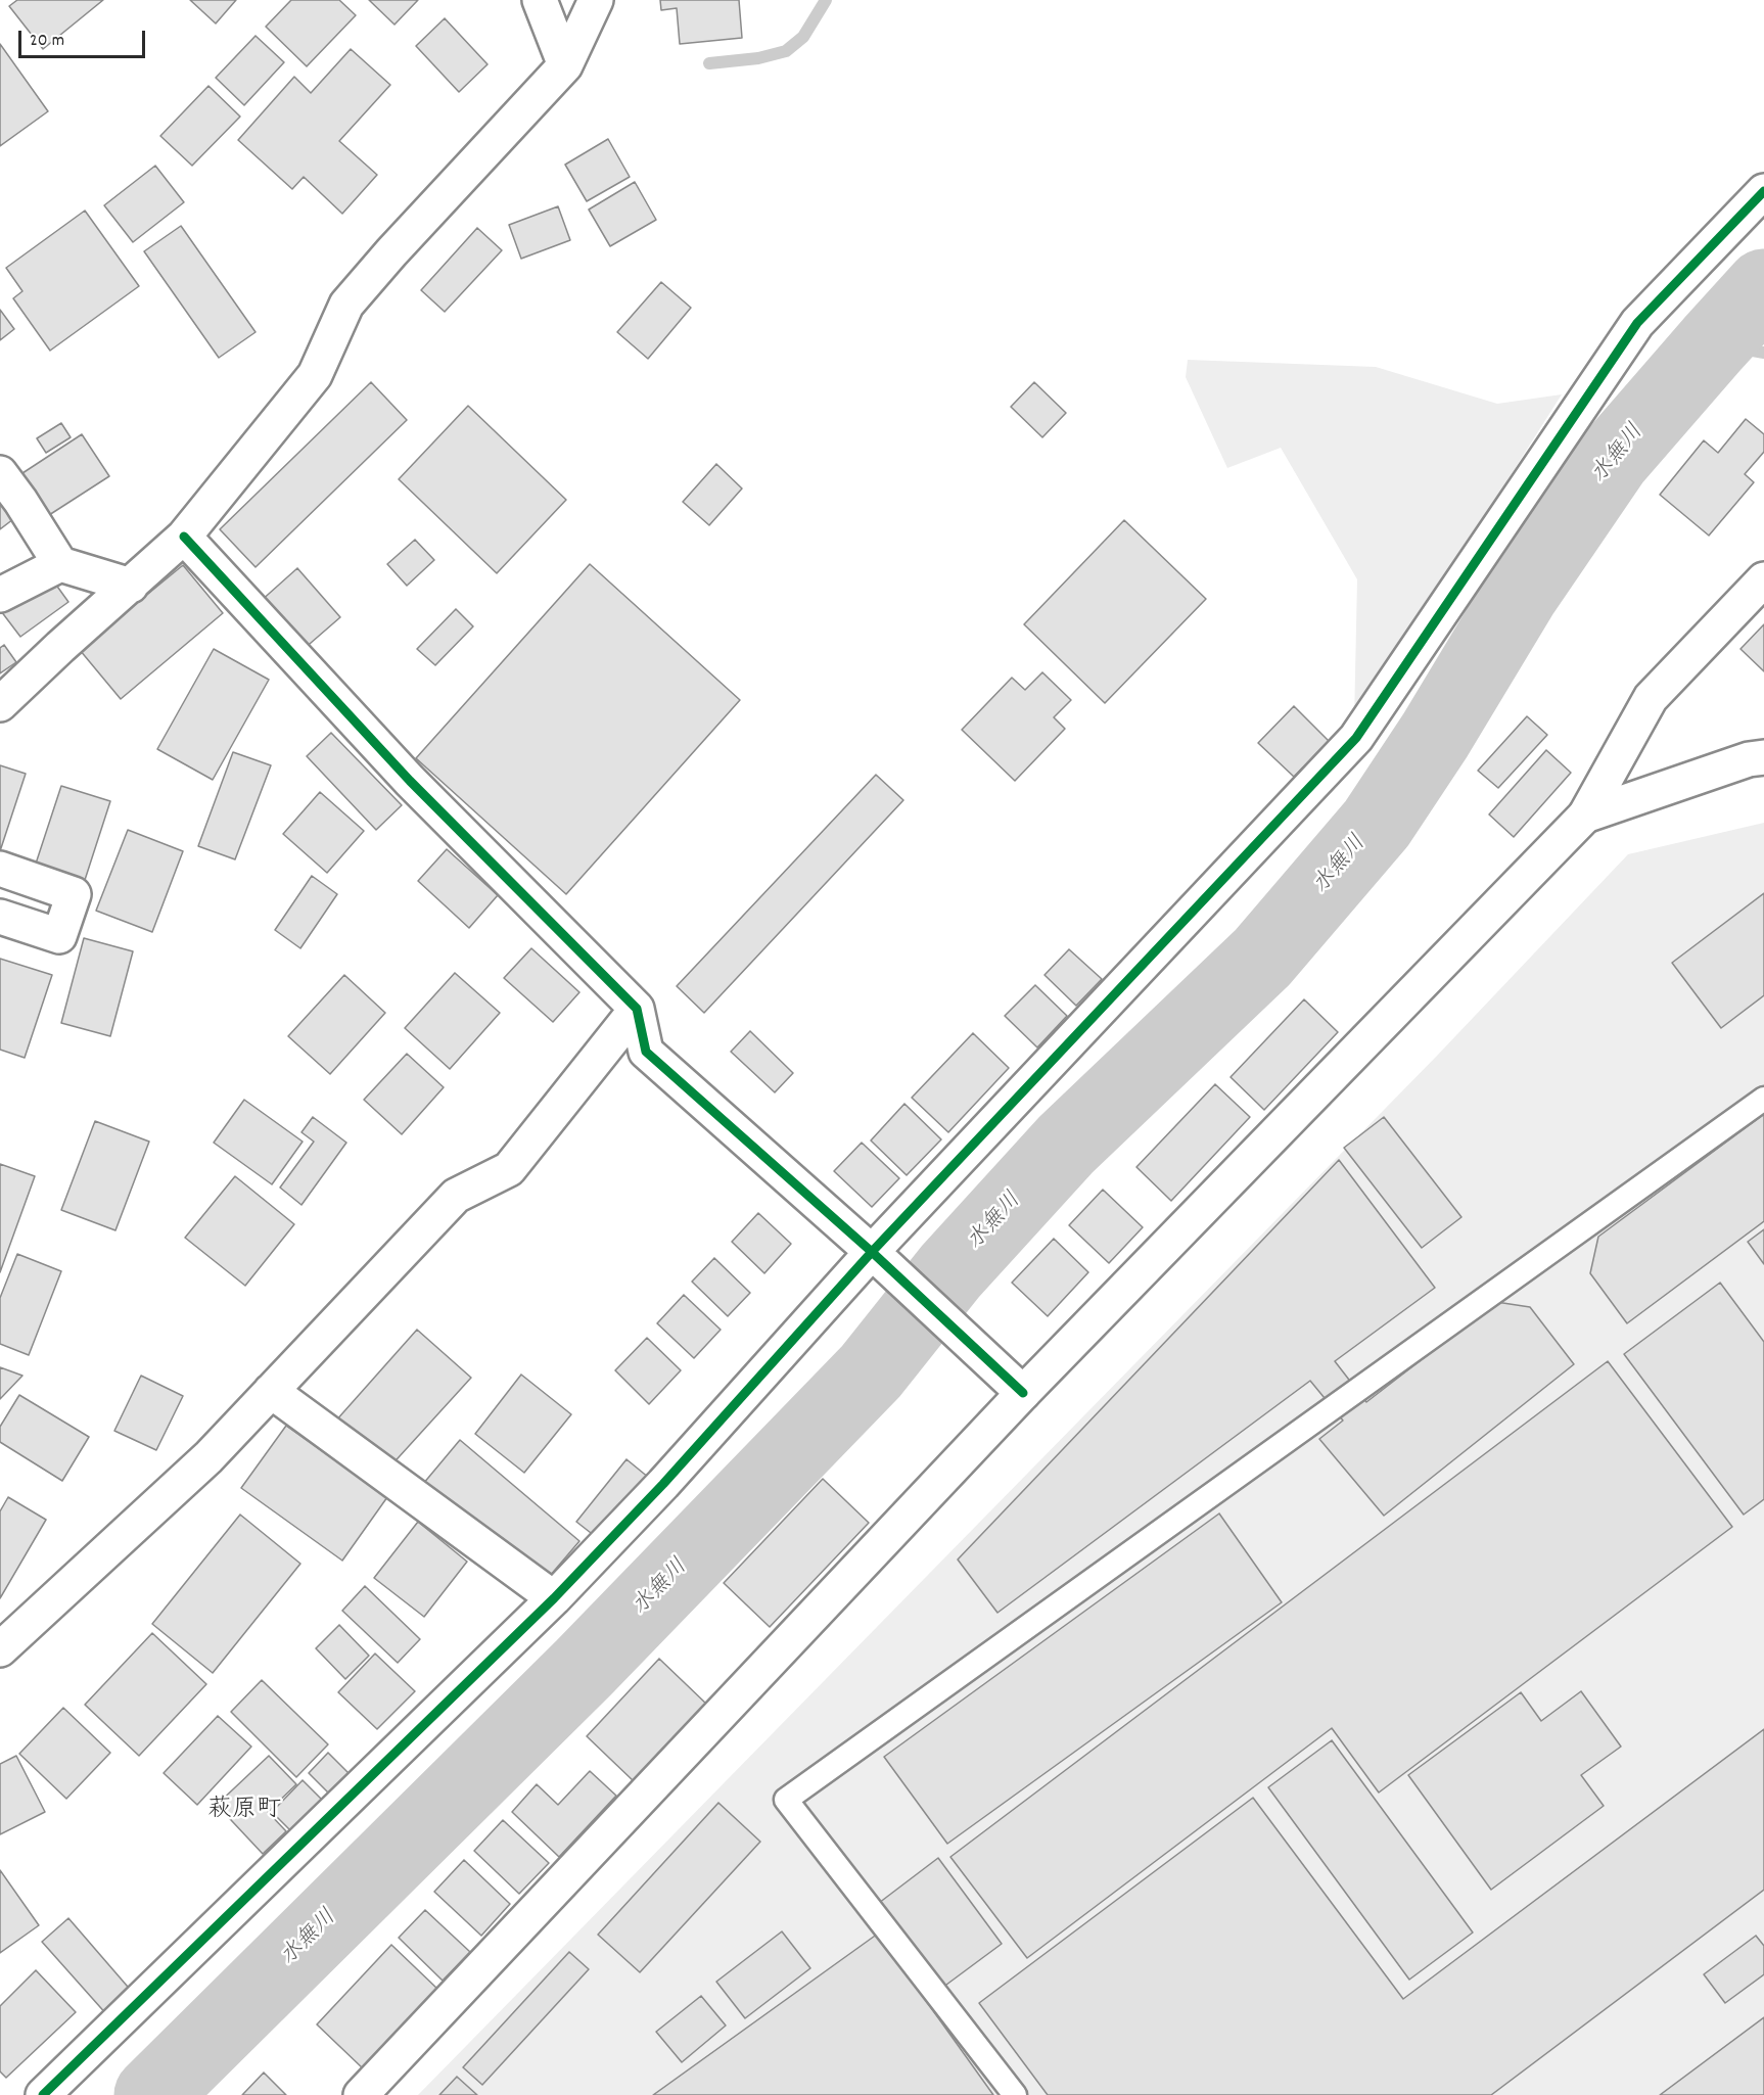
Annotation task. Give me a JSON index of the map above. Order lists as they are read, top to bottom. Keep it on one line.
{"districts":["萩原町"],"water":["水無川"],"scale_bar":"20 m"}
